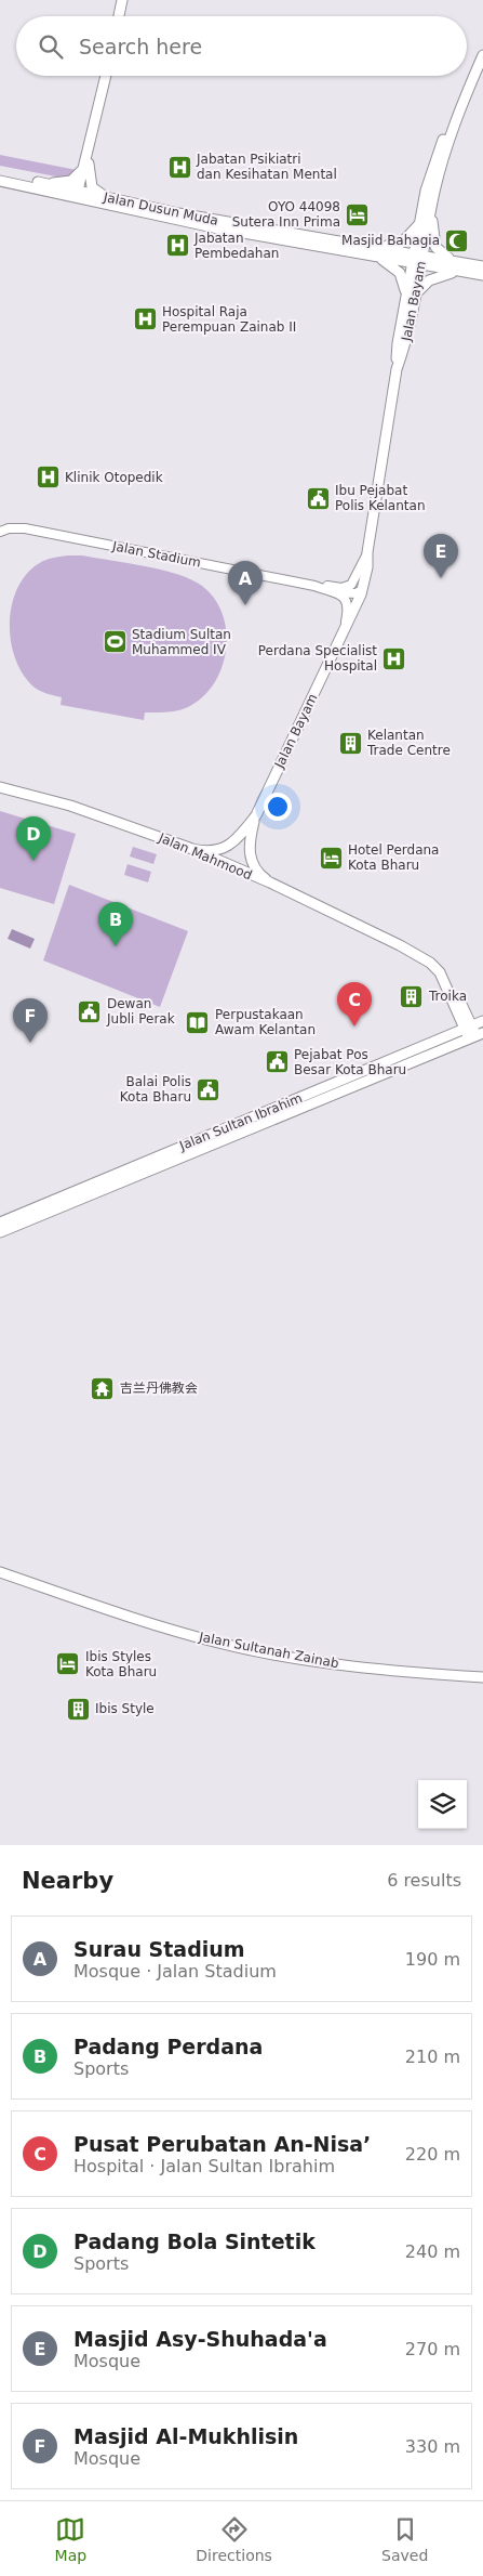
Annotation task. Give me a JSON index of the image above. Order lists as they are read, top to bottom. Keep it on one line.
{"streets":{"main road":["Jalan Dusun Muda","Jalan Bayam","Jalan Mahmood","Jalan Sultan Ibrahim","Jalan Sultanah Zainab"],"street":["Jalan Stadium"]},"crossings":[["Jalan Bayam","Jalan Stadium"],["Jalan Bayam","Jalan Mahmood"],["Jalan Mahmood","Jalan Sultan Ibrahim"]],"places":{"hospital":["Jabatan Psikiatri dan Kesihatan Mental","Jabatan Pembedahan","Hospital Raja Perempuan Zainab II","Klinik Otopedik","Perdana Specialist Hospital"],"hotel":["OYO 44098 Sutera Inn Prima","Hotel Perdana Kota Bharu","Ibis Styles Kota Bharu"],"mosque":["Masjid Bahagia"],"public building":["Ibu Pejabat Polis Kelantan","Dewan Jubli Perak","Pejabat Pos Besar Kota Bharu","Balai Polis Kota Bharu"],"sports":["Stadium Sultan Muhammed IV"],"building":["Kelantan Trade Centre","Troika","Ibis Style"],"library":["Perpustakaan Awam Kelantan"],"temple":["吉兰丹佛教会"]},"page":{"search":"Search here","pins":["E","A","D","B","C","F"],"heading":["Nearby","6 results"],"list":[{"mark":"A","name":"Surau Stadium","note":"Mosque · Jalan Stadium","value":"190 m"},{"mark":"B","name":"Padang Perdana","note":"Sports","value":"210 m"},{"mark":"C","name":"Pusat Perubatan An-Nisa’","note":"Hospital · Jalan Sultan Ibrahim","value":"220 m"},{"mark":"D","name":"Padang Bola Sintetik","note":"Sports","value":"240 m"},{"mark":"E","name":"Masjid Asy-Shuhada'a","note":"Mosque","value":"270 m"},{"mark":"F","name":"Masjid Al-Mukhlisin","note":"Mosque","value":"330 m"}],"nav":["Map","Directions","Saved"]}}
